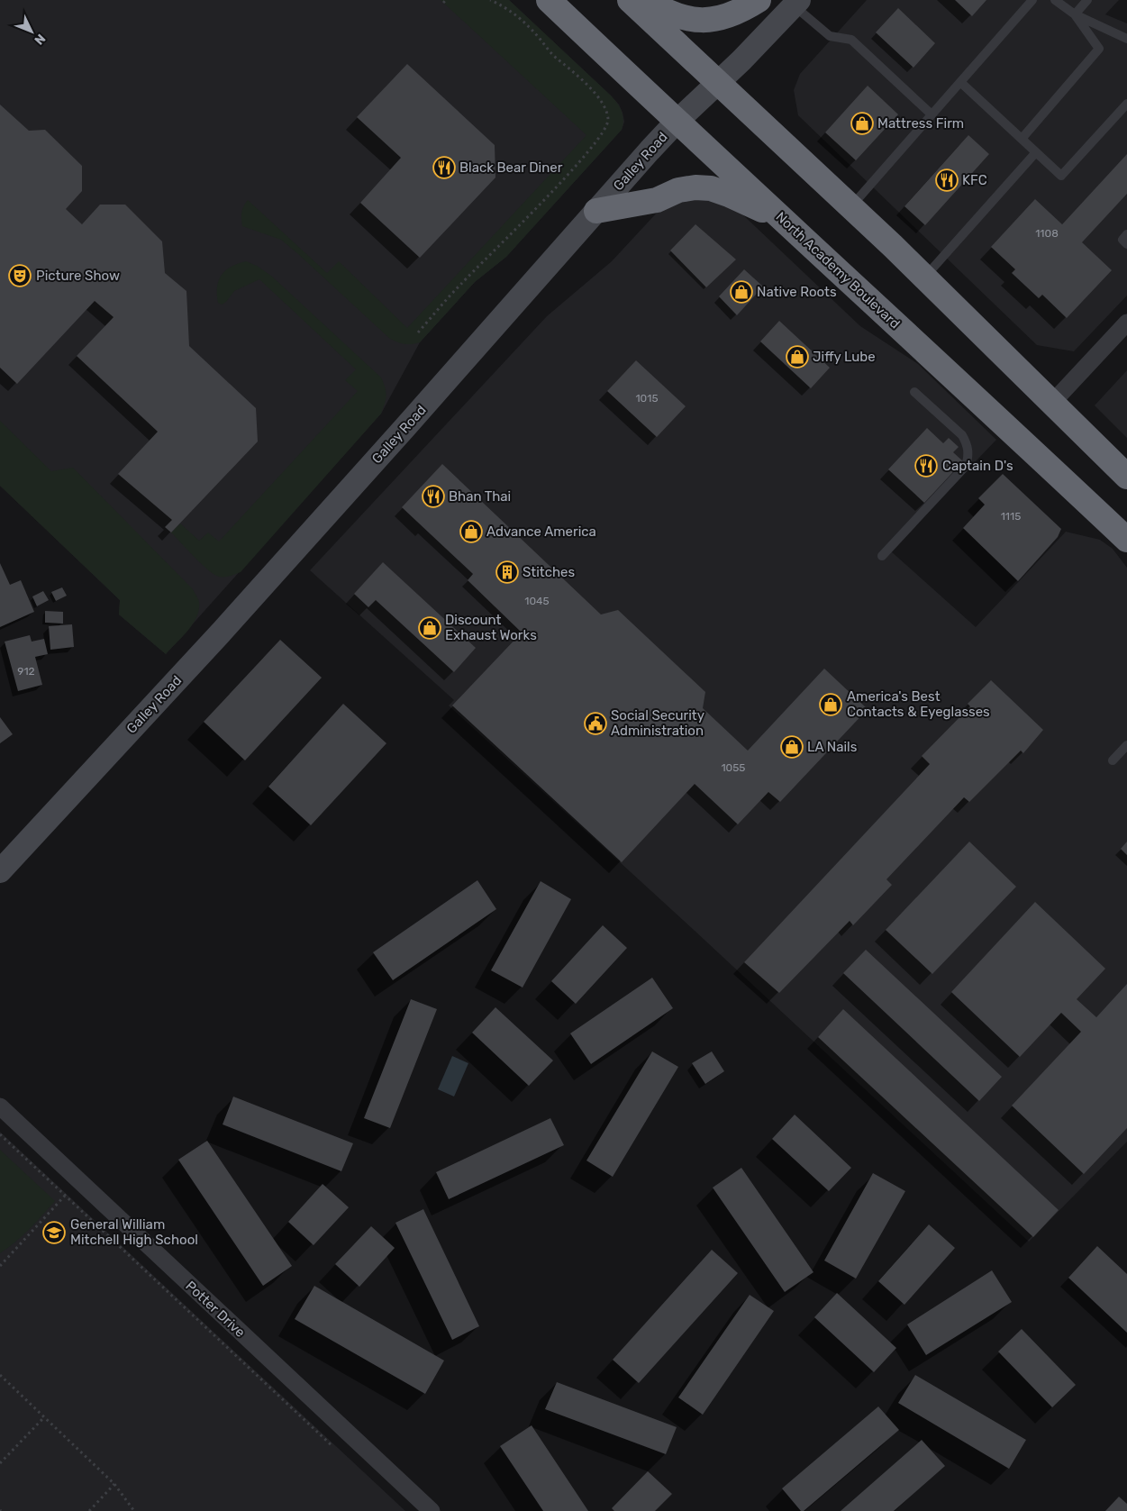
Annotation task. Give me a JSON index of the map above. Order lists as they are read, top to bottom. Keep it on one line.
{"streets":{"highway":["North Academy Boulevard"],"main road":["Galley Road"],"street":["Potter Drive"]},"crossings":[["Galley Road","North Academy Boulevard"]],"places":{"shop":["Mattress Firm","Native Roots","Jiffy Lube","Advance America","Discount Exhaust Works","America's Best Contacts & Eyeglasses","LA Nails"],"restaurant":["Black Bear Diner","KFC","Captain D's","Bhan Thai"],"theatre":["Picture Show"],"building":["Stitches"],"public building":["Social Security Administration"],"school or university":["General William Mitchell High School"]},"house_numbers":["1108","1015","1115","1045","912","1055"],"north":"bottom right"}
